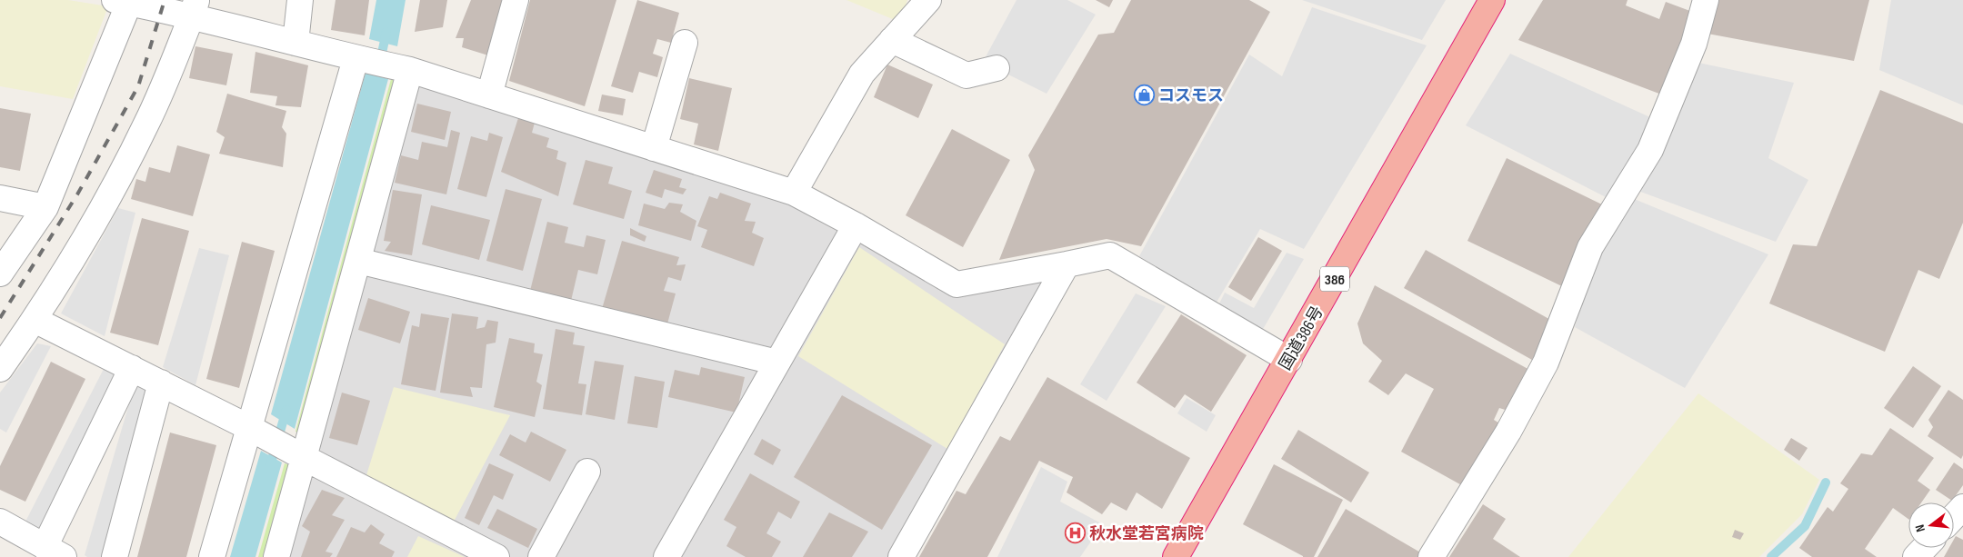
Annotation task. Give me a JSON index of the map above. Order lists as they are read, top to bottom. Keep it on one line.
{"streets":{"highway":["386","国道386号"]},"places":{"shop":["コスモス"],"hospital":["秋水堂若宮病院"]},"north":"left"}
